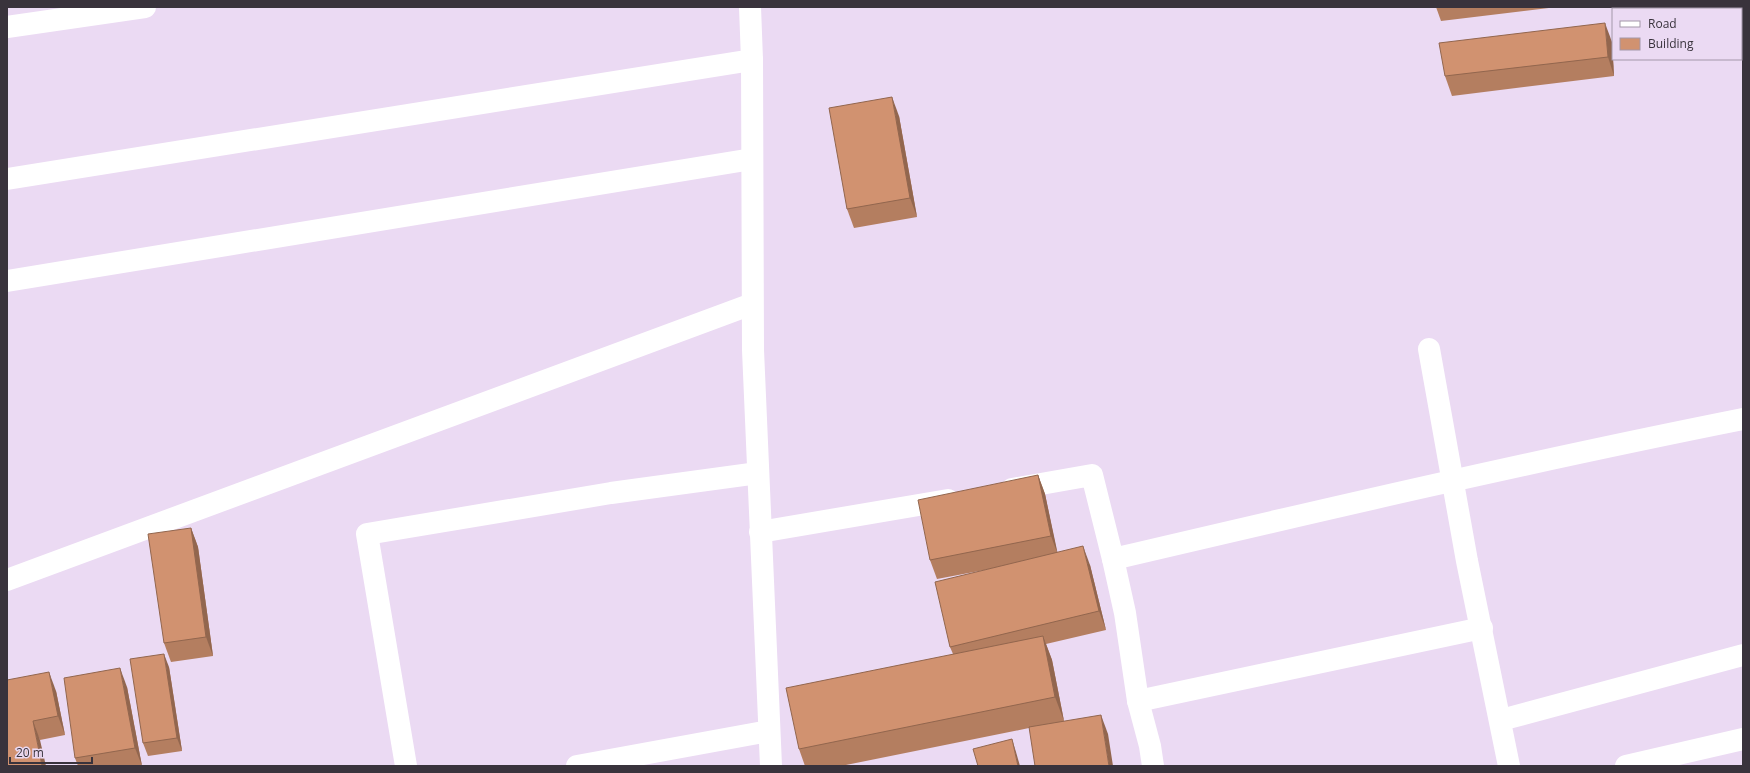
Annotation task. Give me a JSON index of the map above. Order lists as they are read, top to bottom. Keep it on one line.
{"legend":["Road","Building"],"scale_bar":"20 m"}
